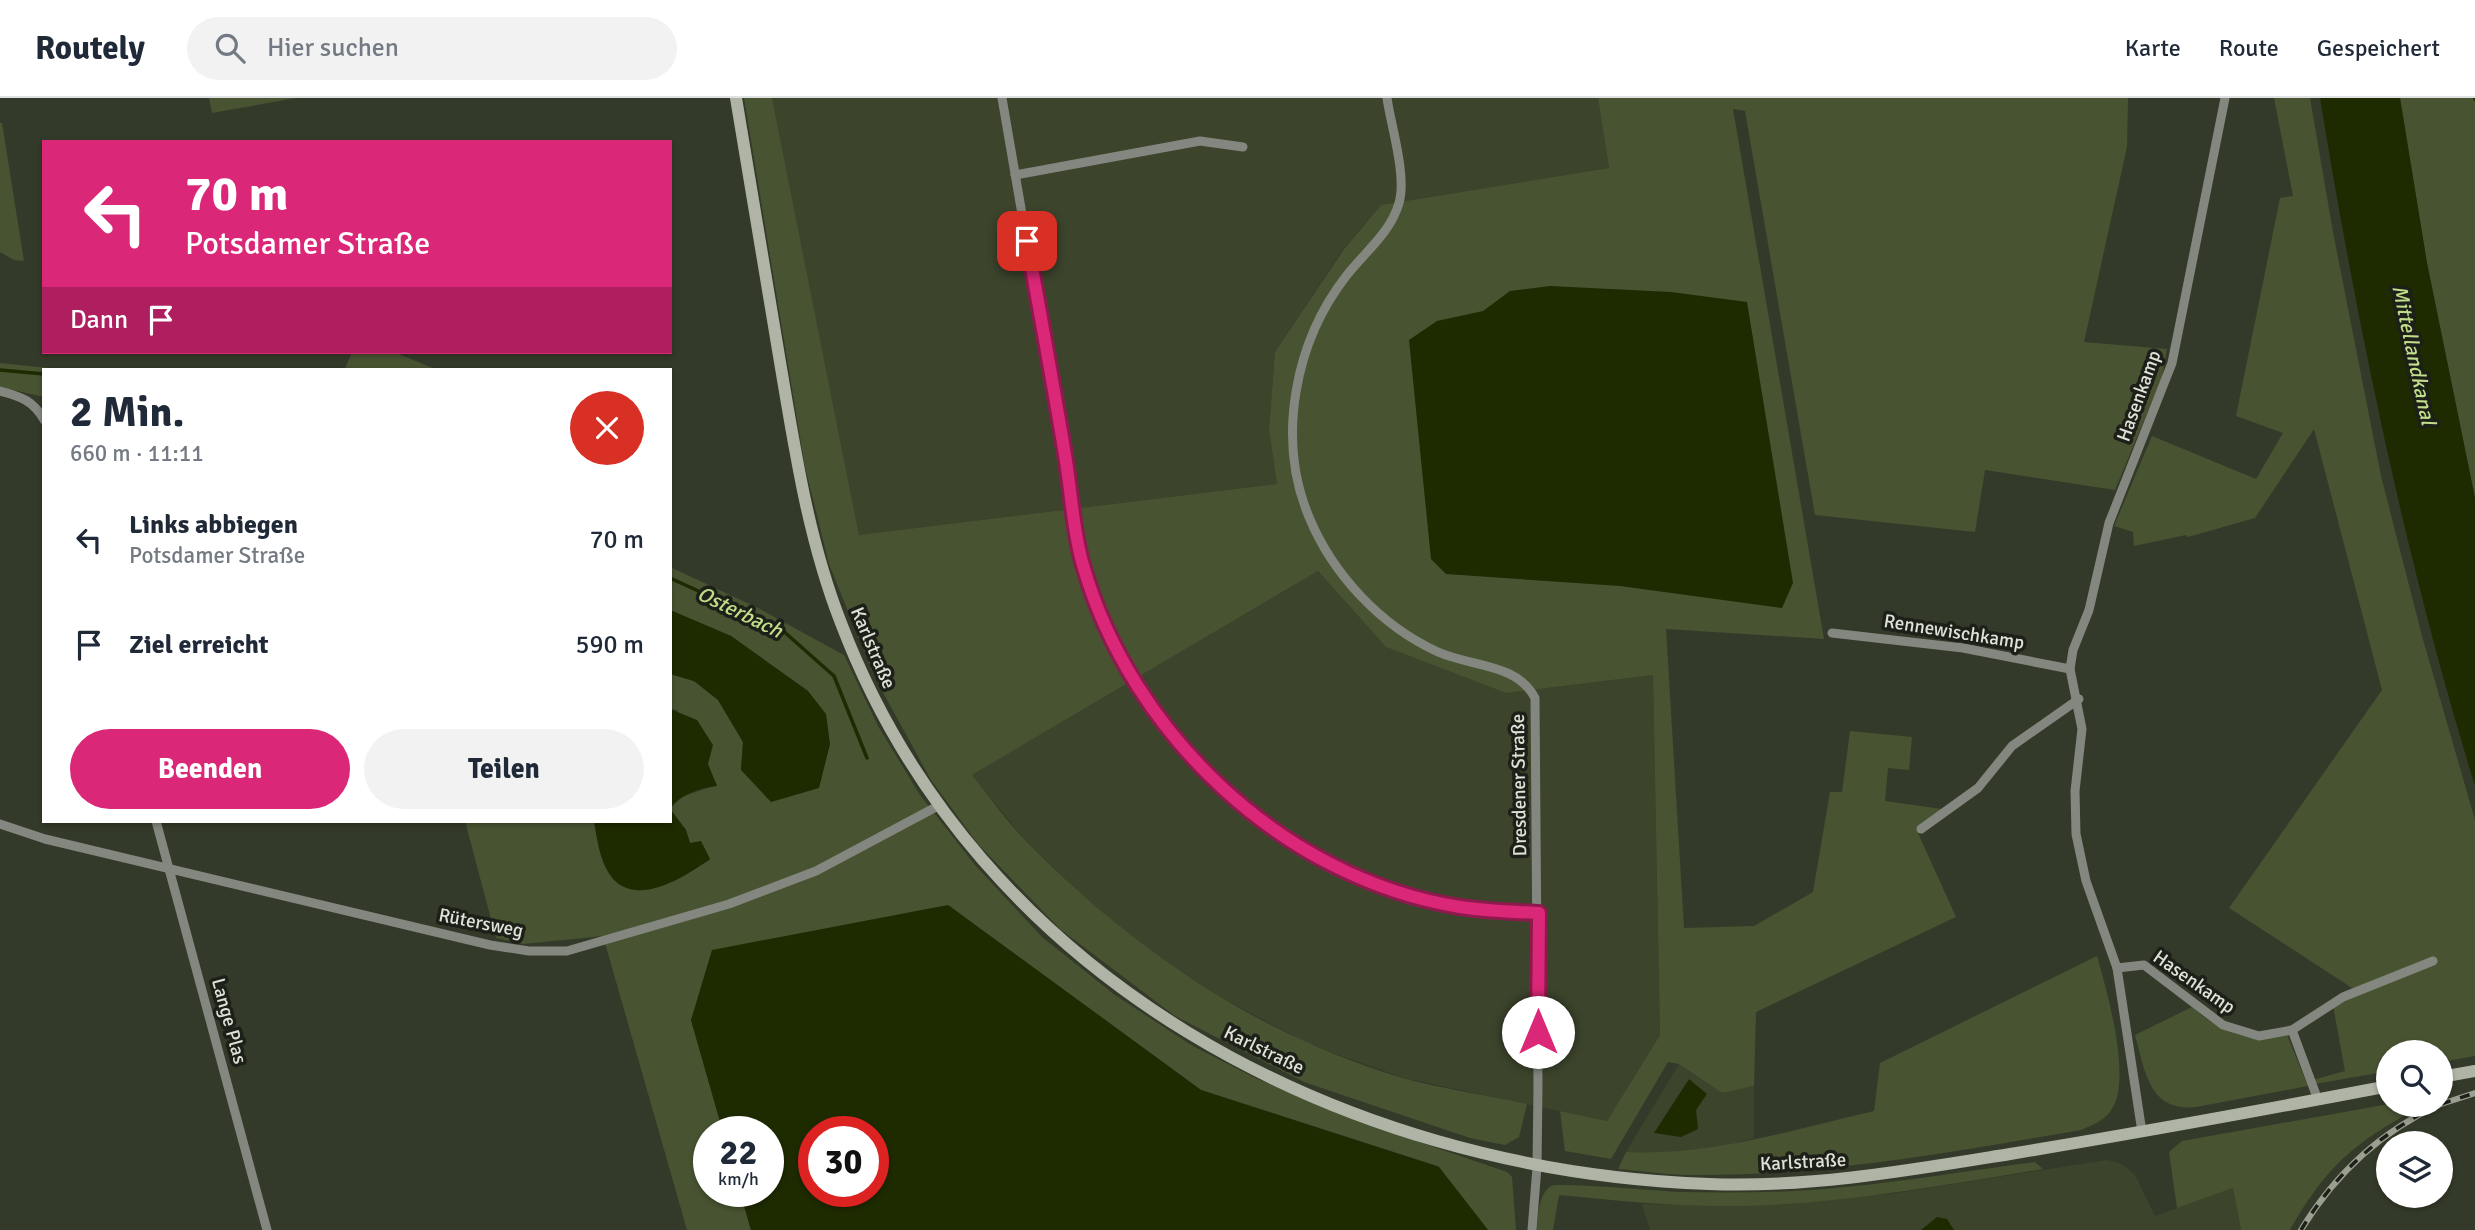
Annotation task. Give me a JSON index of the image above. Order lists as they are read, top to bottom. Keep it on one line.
{"streets":{"street":["Hasenkamp","Rennewischkamp","Karlstraße","Dresdener Straße","Rütersweg","Lange Plas"]},"crossings":[["Hasenkamp","Rennewischkamp"],["Karlstraße","Dresdener Straße"],["Karlstraße","Rütersweg"],["Rütersweg","Lange Plas"]],"water":["Mittellandkanal","Osterbach"],"page":{"header":"Routely","search":"Hier suchen","nav":["Karte","Route","Gespeichert"],"turn":["70 m","Potsdamer Straße"],"then":"Dann","heading":["2 Min.","660 m · 11:11"],"list":[{"name":"Links abbiegen","note":"Potsdamer Straße","value":"70 m"},{"name":"Ziel erreicht","value":"590 m"}],"buttons":["Beenden","Teilen"],"speed":"22 km/h","limit":"30"}}
